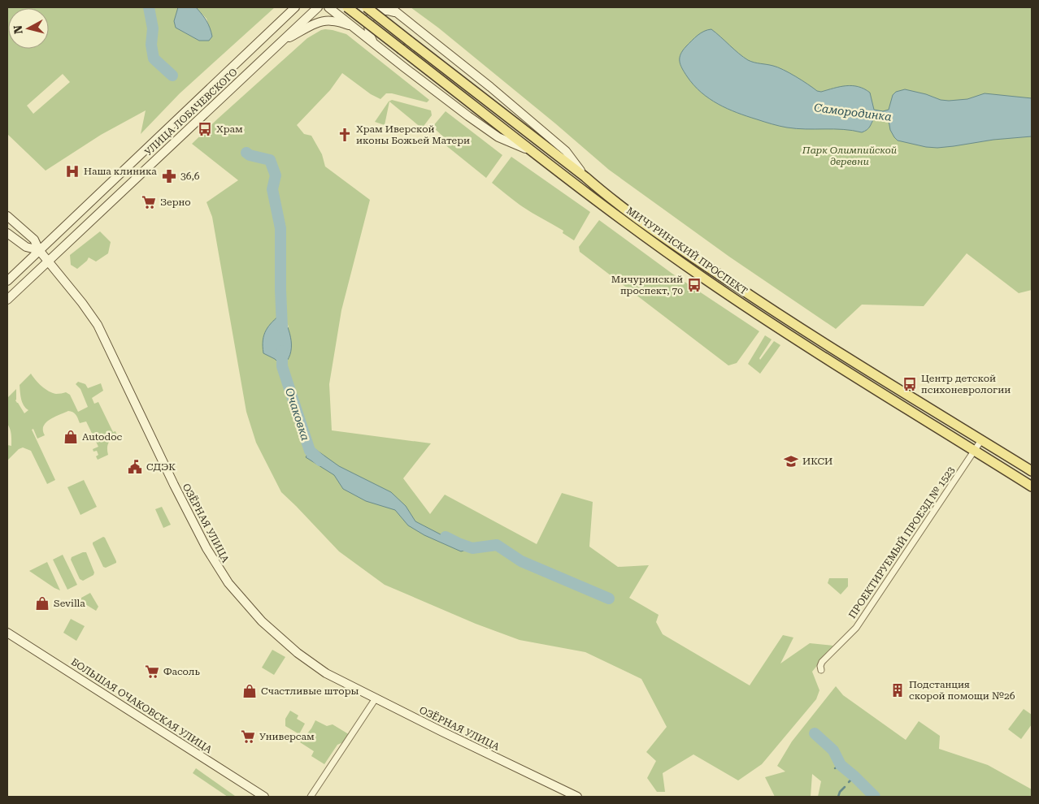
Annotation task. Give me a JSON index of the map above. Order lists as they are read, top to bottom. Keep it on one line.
{"streets":{"main road":["УЛИЦА ЛОБАЧЕВСКОГО","МИЧУРИНСКИЙ ПРОСПЕКТ","ОЗЁРНАЯ УЛИЦА","БОЛЬШАЯ ОЧАКОВСКАЯ УЛИЦА"],"street":["ПРОЕКТИРУЕМЫЙ ПРОЕЗД № 1523"]},"crossings":[["УЛИЦА ЛОБАЧЕВСКОГО","ОЗЁРНАЯ УЛИЦА"],["МИЧУРИНСКИЙ ПРОСПЕКТ","ПРОЕКТИРУЕМЫЙ ПРОЕЗД № 1523"]],"water":["Самородинка","Очаковка"],"parks":["Парк Олимпийской деревни"],"places":{"bus stop":["Храм","Мичуринский проспект, 70","Центр детской психоневрологии"],"church":["Храм Иверской иконы Божьей Матери"],"hospital":["Наша клиника"],"pharmacy":["36,6"],"supermarket":["Зерно","Фасоль","Универсам"],"shop":["Autodoc","Sevilla","Счастливые шторы"],"school or university":["ИКСИ"],"public building":["СДЭК"],"building":["Подстанция скорой помощи №26"]},"north":"left"}
